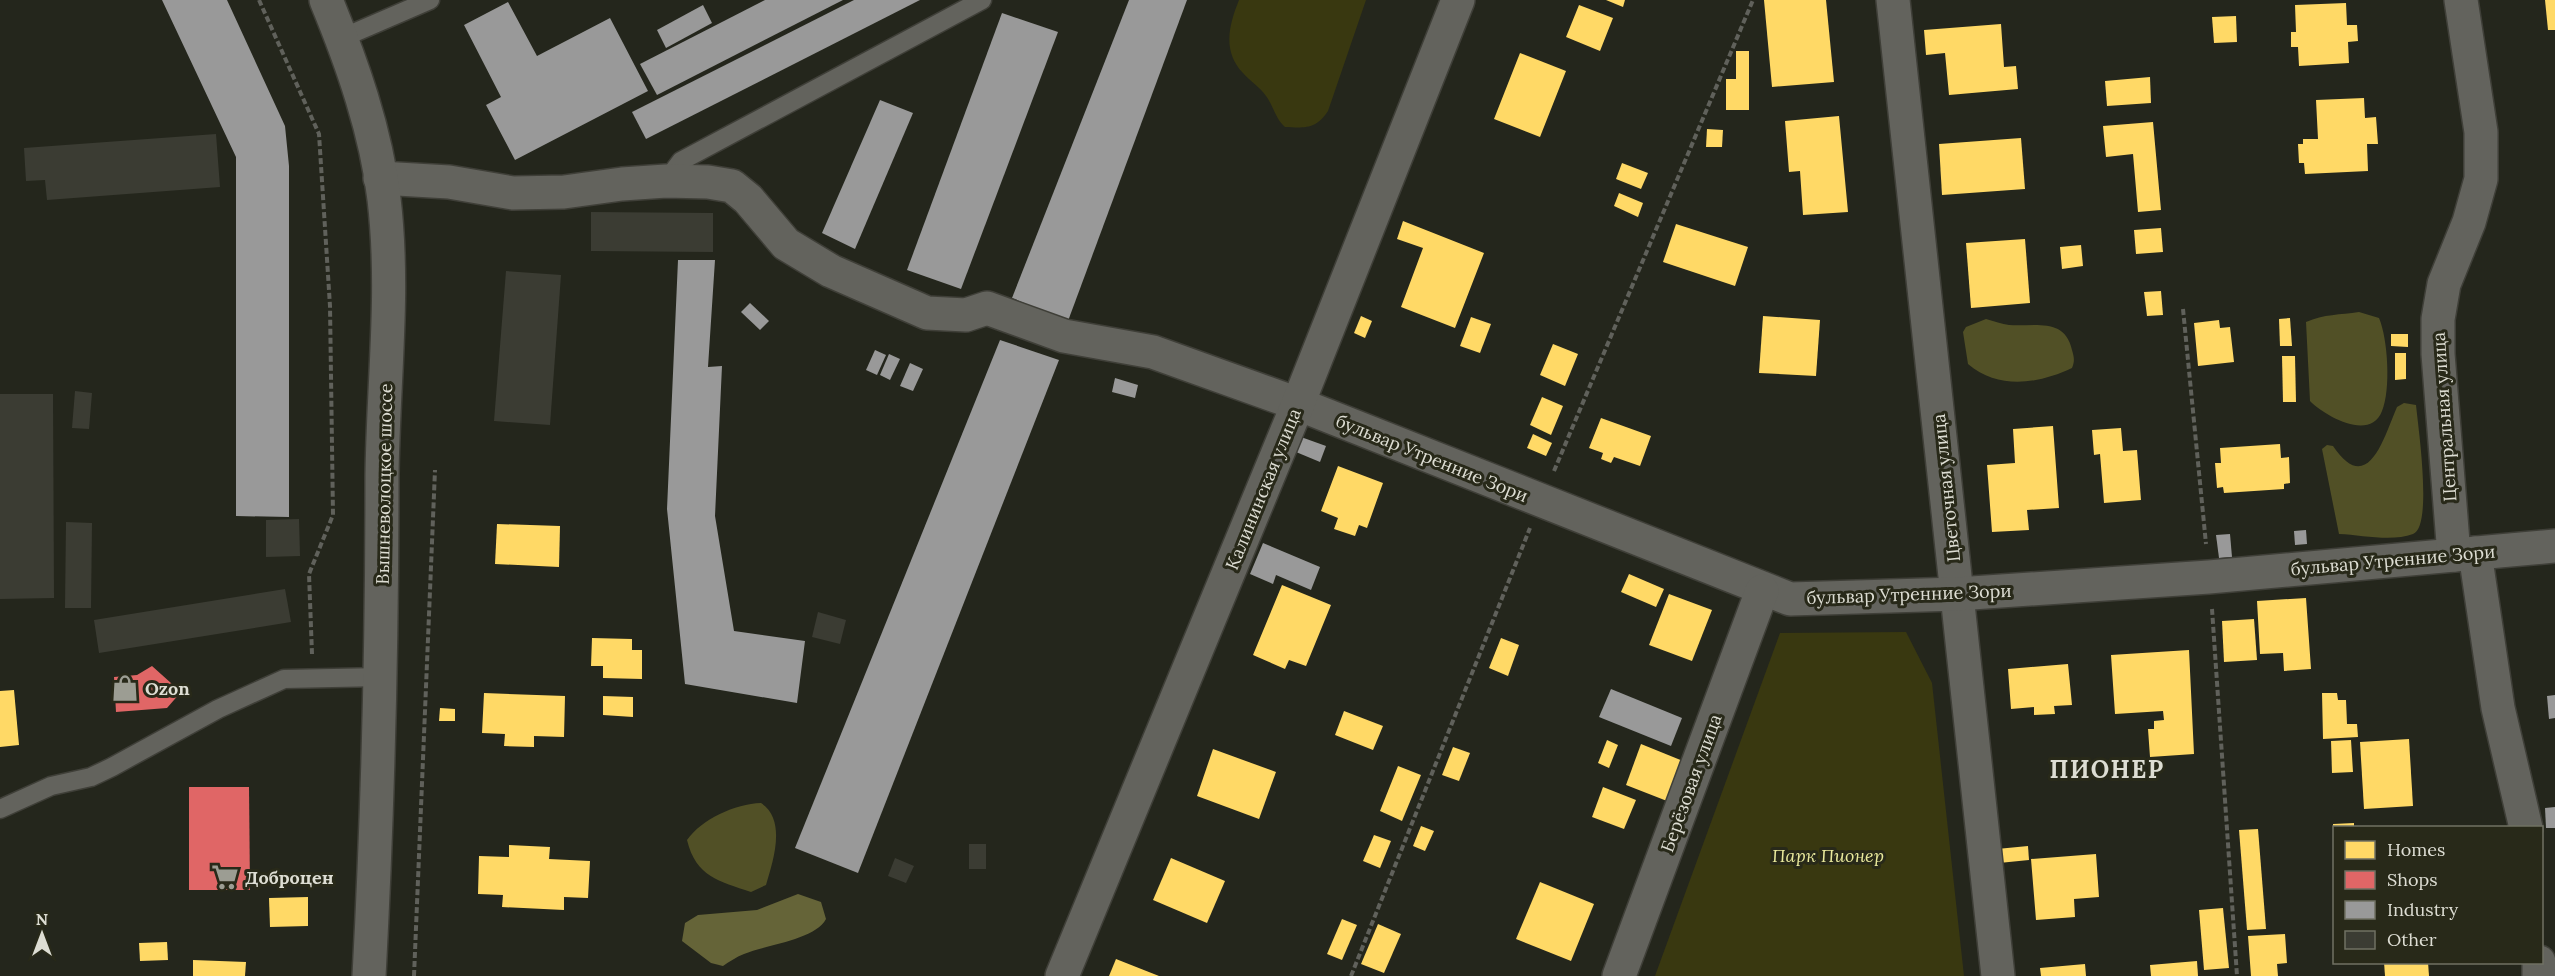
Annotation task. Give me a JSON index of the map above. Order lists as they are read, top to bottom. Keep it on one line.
{"streets":{"street":["Центральная улица","бульвар Утренние Зори","Вышневолоцкое шоссе","Цветочная улица","Калининская улица","Берёзовая улица"]},"crossings":[["Центральная улица","бульвар Утренние Зори"],["бульвар Утренние Зори","Вышневолоцкое шоссе"],["бульвар Утренние Зори","Цветочная улица"],["бульвар Утренние Зори","Калининская улица"],["бульвар Утренние Зори","Берёзовая улица"]],"districts":["ПИОНЕР"],"parks":["Парк Пионер"],"places":{"shop":["Ozon"],"supermarket":["Доброцен"]},"legend":["Homes","Shops","Industry","Other"],"north":"top"}
